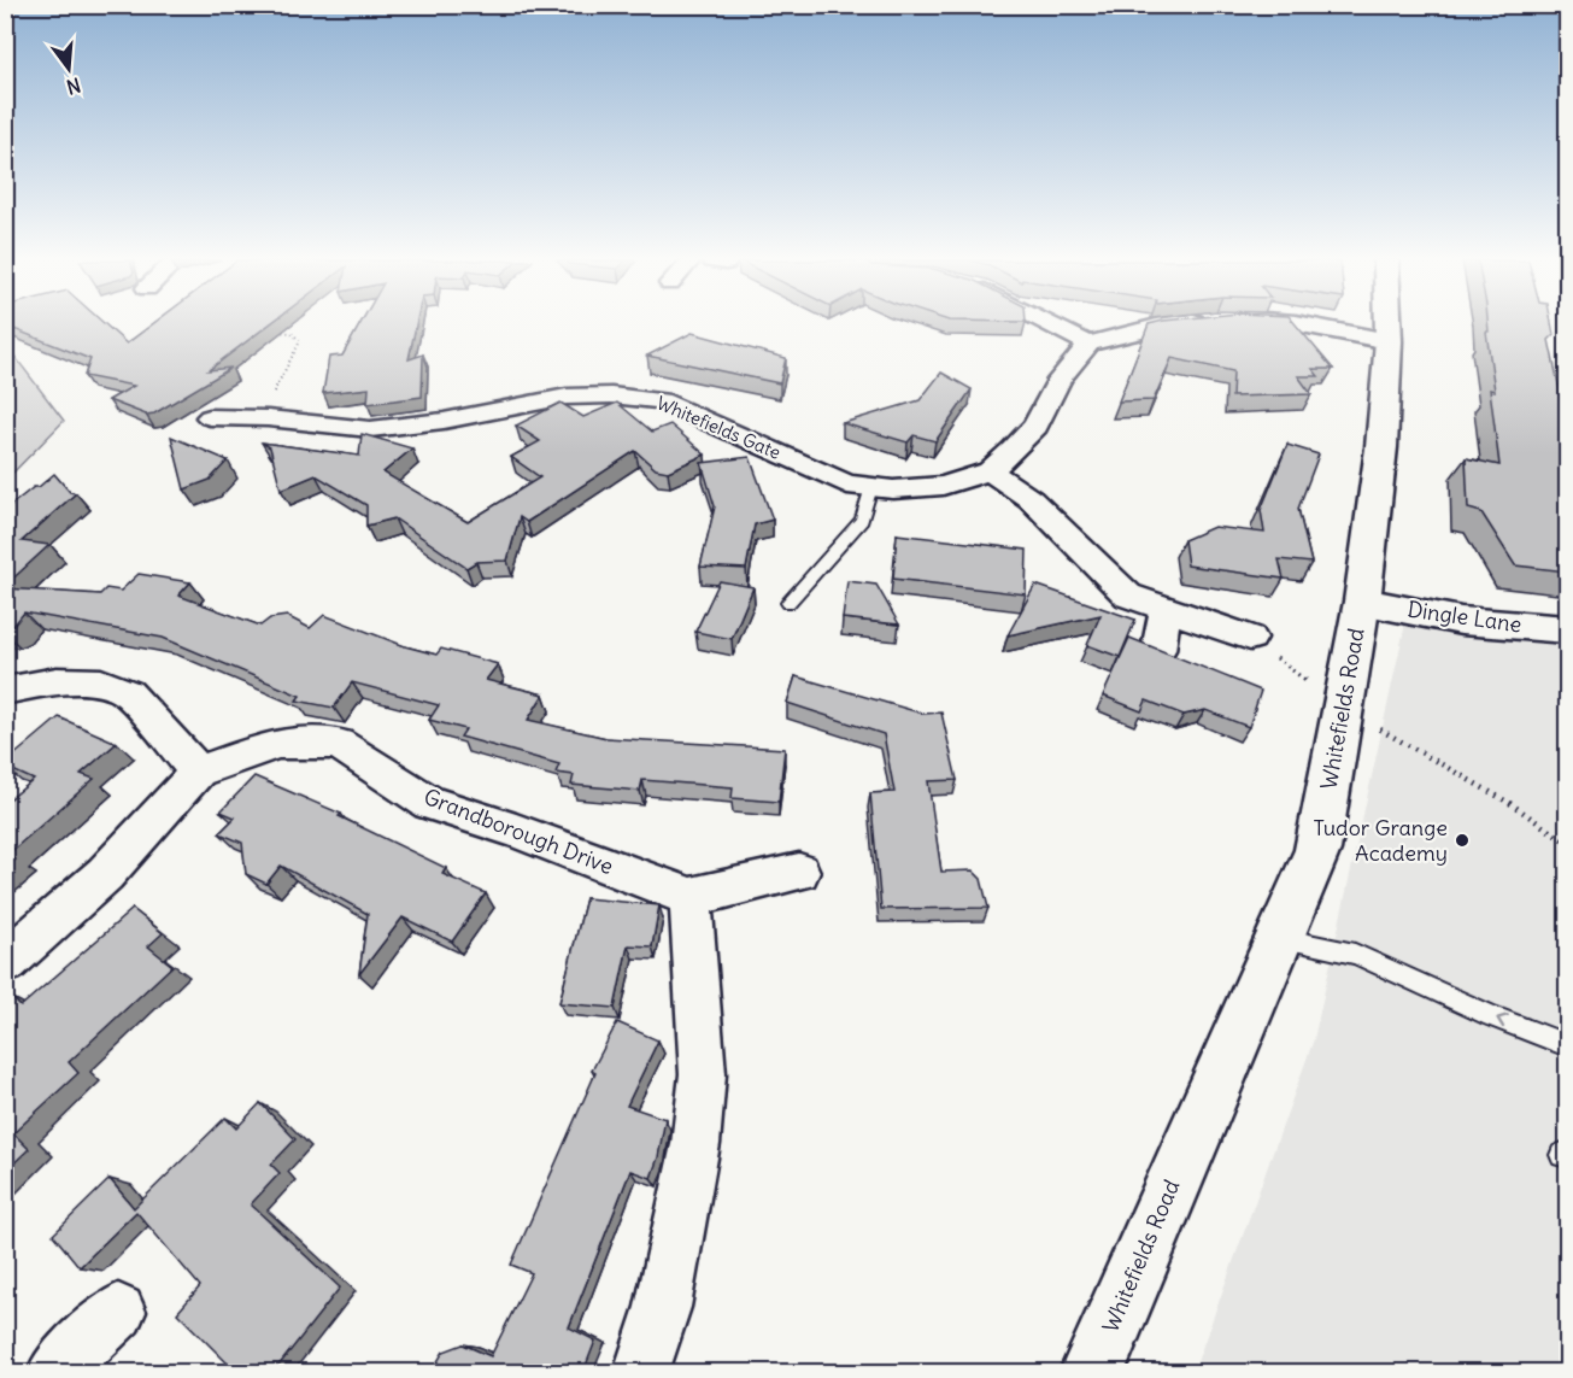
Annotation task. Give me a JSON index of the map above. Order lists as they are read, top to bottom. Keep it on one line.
{"streets":{"street":["Whitefields Gate","Dingle Lane","Whitefields Road","Grandborough Drive"]},"crossings":[["Dingle Lane","Whitefields Road"]],"places":["Tudor Grange Academy"],"north":"bottom"}
